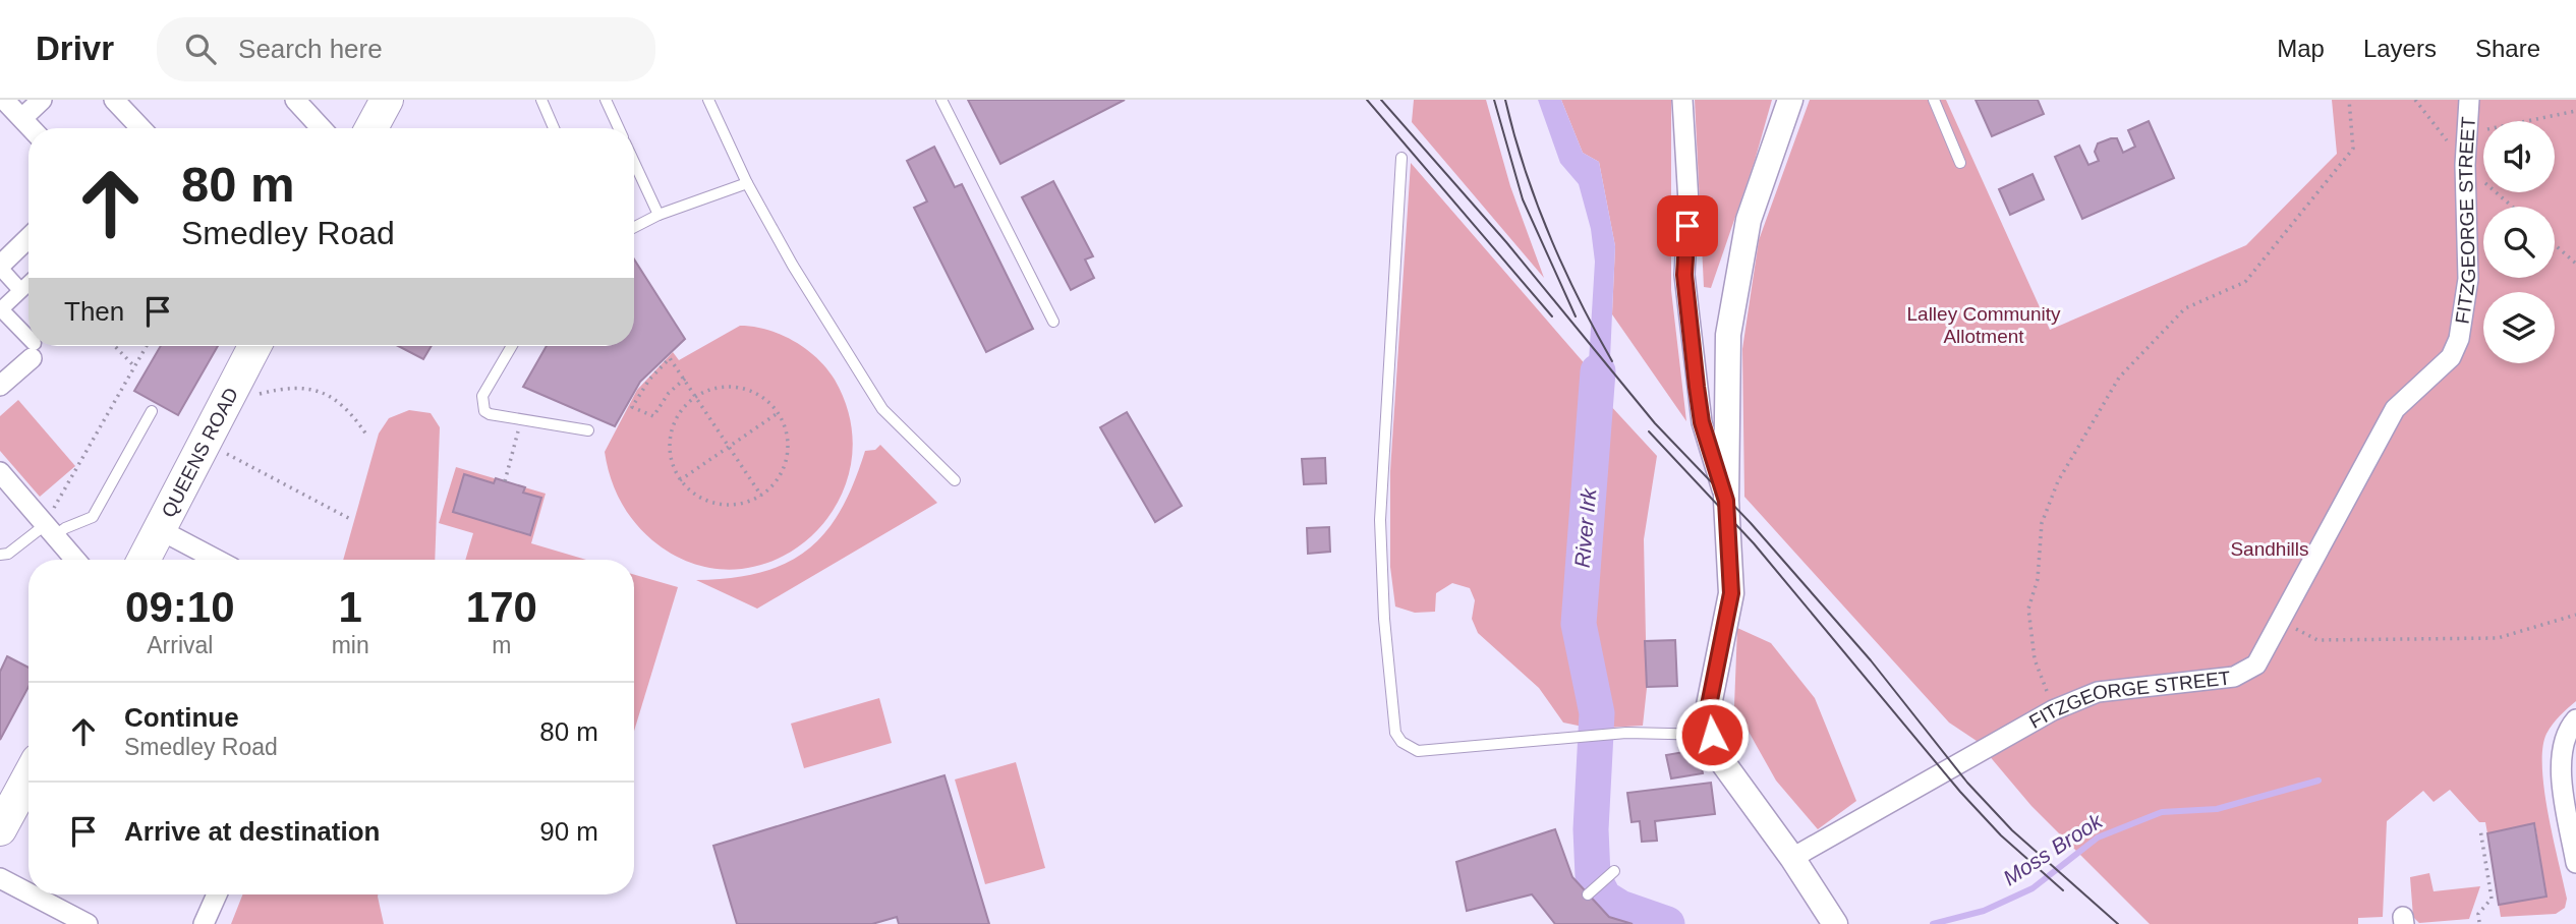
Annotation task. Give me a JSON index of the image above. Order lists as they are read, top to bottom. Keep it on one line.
{"streets":{"highway":["QUEENS ROAD"],"street":["FITZGEORGE STREET"]},"water":["River Irk","Moss Brook"],"parks":["Lalley Community Allotment","Sandhills"],"page":{"header":"Drivr","search":"Search here","nav":["Map","Layers","Share"],"turn":["80 m","Smedley Road"],"then":"Then","eta":["09:10","Arrival","1","min","170","m"],"list":[{"name":"Continue","note":"Smedley Road","value":"80 m"},{"name":"Arrive at destination","value":"90 m"}]}}
